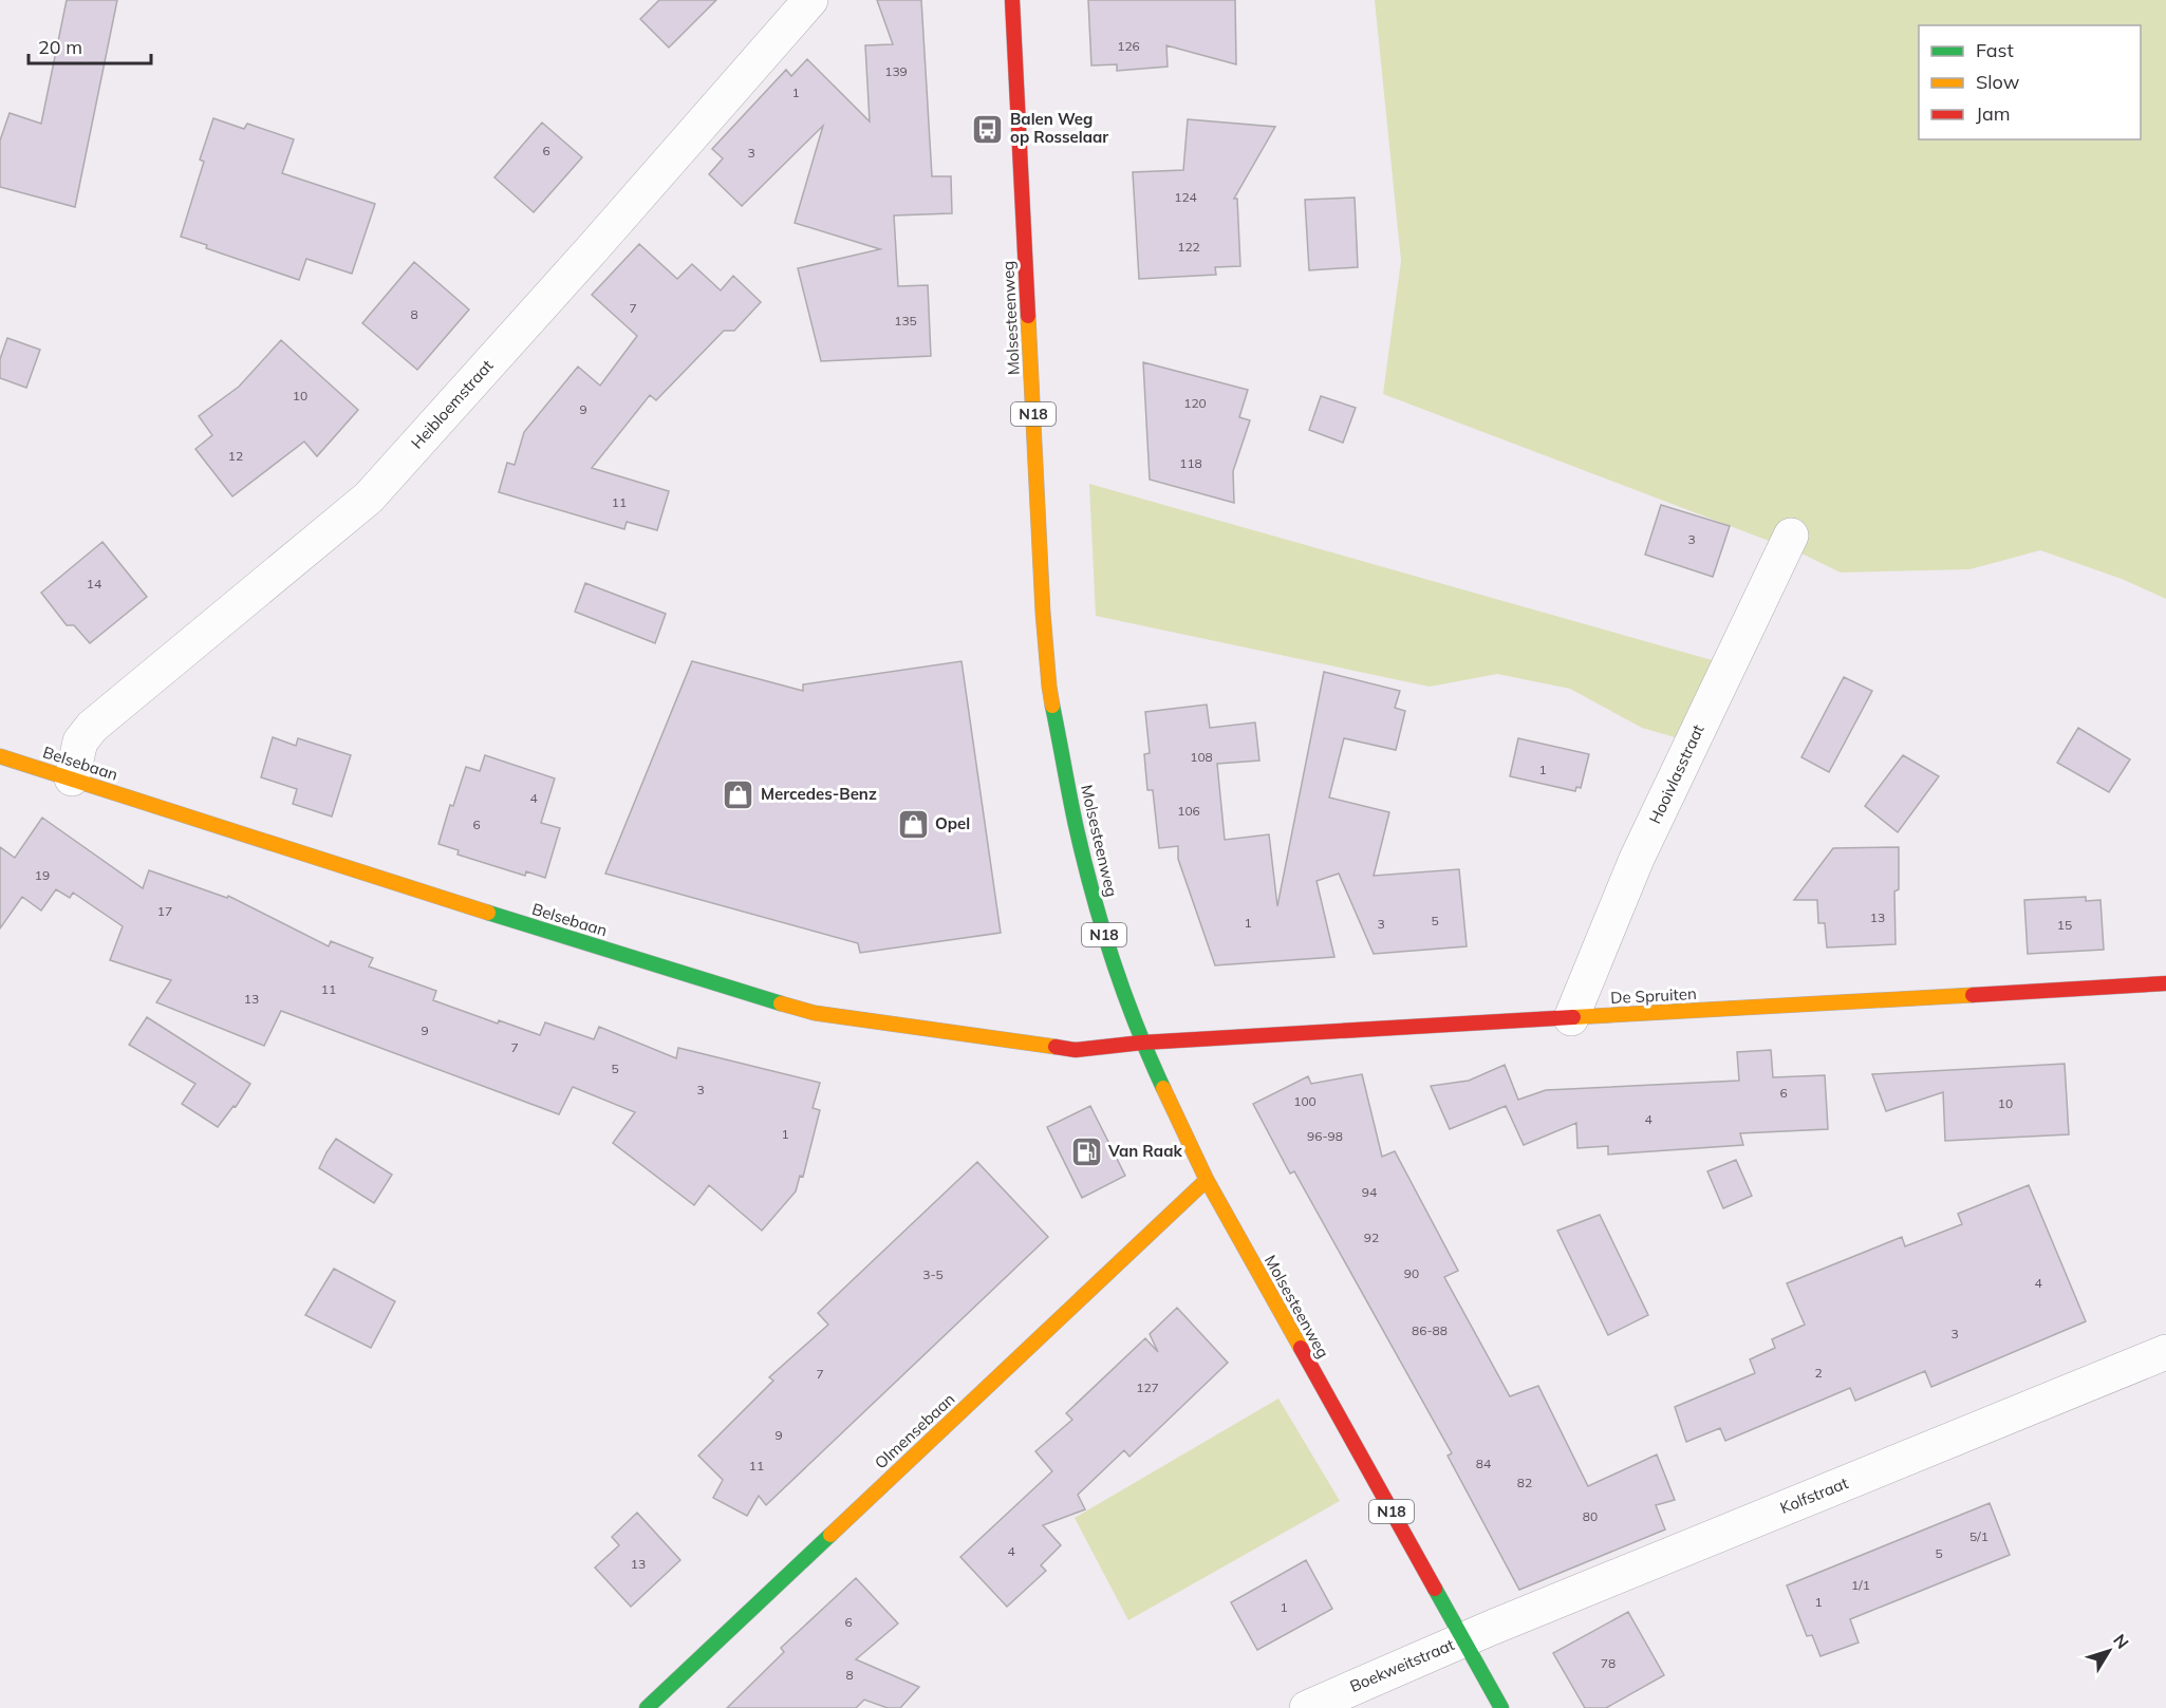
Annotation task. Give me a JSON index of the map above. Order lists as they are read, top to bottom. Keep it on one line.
{"streets":{"street":["Molsesteenweg","Heibloemstraat","N18","Belsebaan","Hooivlasstraat","De Spruiten","Olmensebaan","Kolfstraat","Boekweitstraat"]},"crossings":[["Molsesteenweg","Belsebaan"],["Molsesteenweg","De Spruiten"],["Molsesteenweg","Olmensebaan"],["Molsesteenweg","Kolfstraat"],["Molsesteenweg","Boekweitstraat"],["Heibloemstraat","Belsebaan"],["Belsebaan","De Spruiten"],["Hooivlasstraat","De Spruiten"],["Kolfstraat","Boekweitstraat"]],"places":{"bus stop":["Balen Weg op Rosselaar"],"shop":["Mercedes-Benz","Opel"],"fuel station":["Van Raak"]},"house_numbers":["126","139","1","6","3","124","122","7","8","135","10","120","9","12","118","11","3","14","108","1","4","106","6","19","17","13","5","1","3","15","11","13","9","7","5","3","6","100","10","4","1","96-98","94","92","90","3-5","4","86-88","3","2","7","127","9","84","11","82","80","5/1","4","5","13","1/1","1","1","6","78","8"],"legend":["Fast","Slow","Jam"],"scale_bar":"20 m","north":"top right"}
